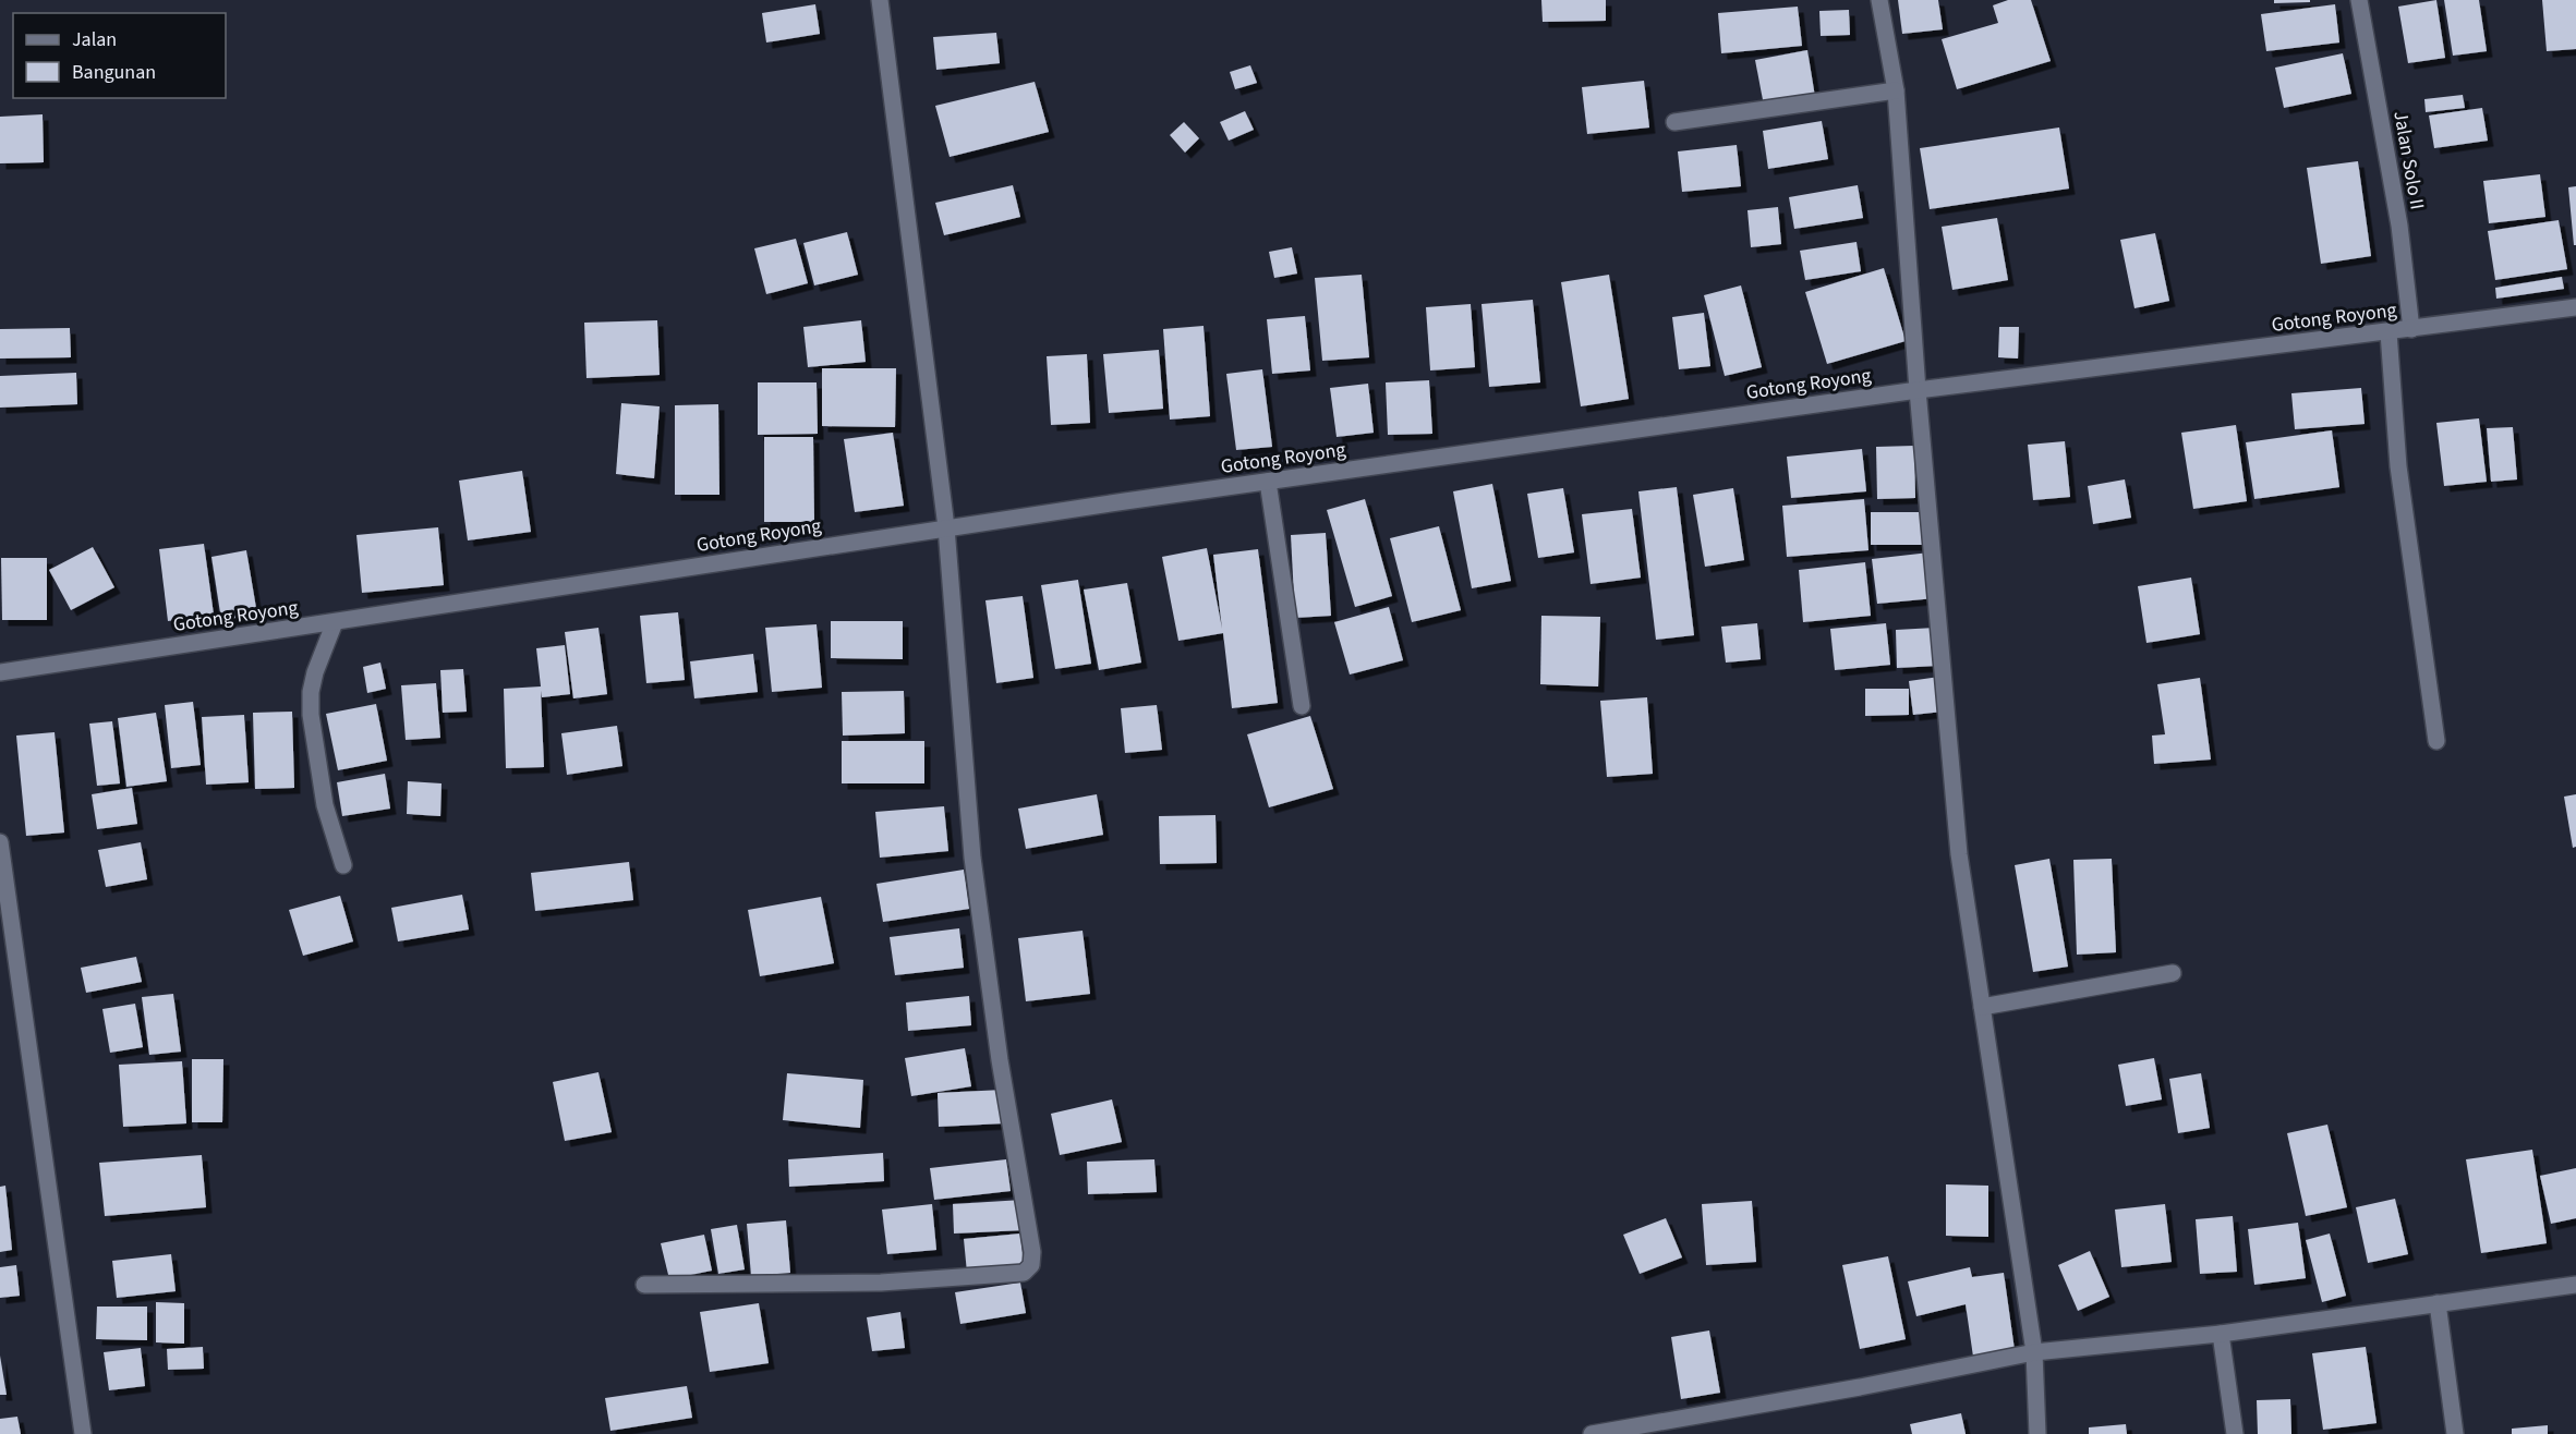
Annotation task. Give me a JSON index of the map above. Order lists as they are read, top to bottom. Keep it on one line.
{"streets":{"street":["Jalan Solo II","Gotong Royong"]},"crossings":[["Jalan Solo II","Gotong Royong"]],"legend":["Jalan","Bangunan"]}
